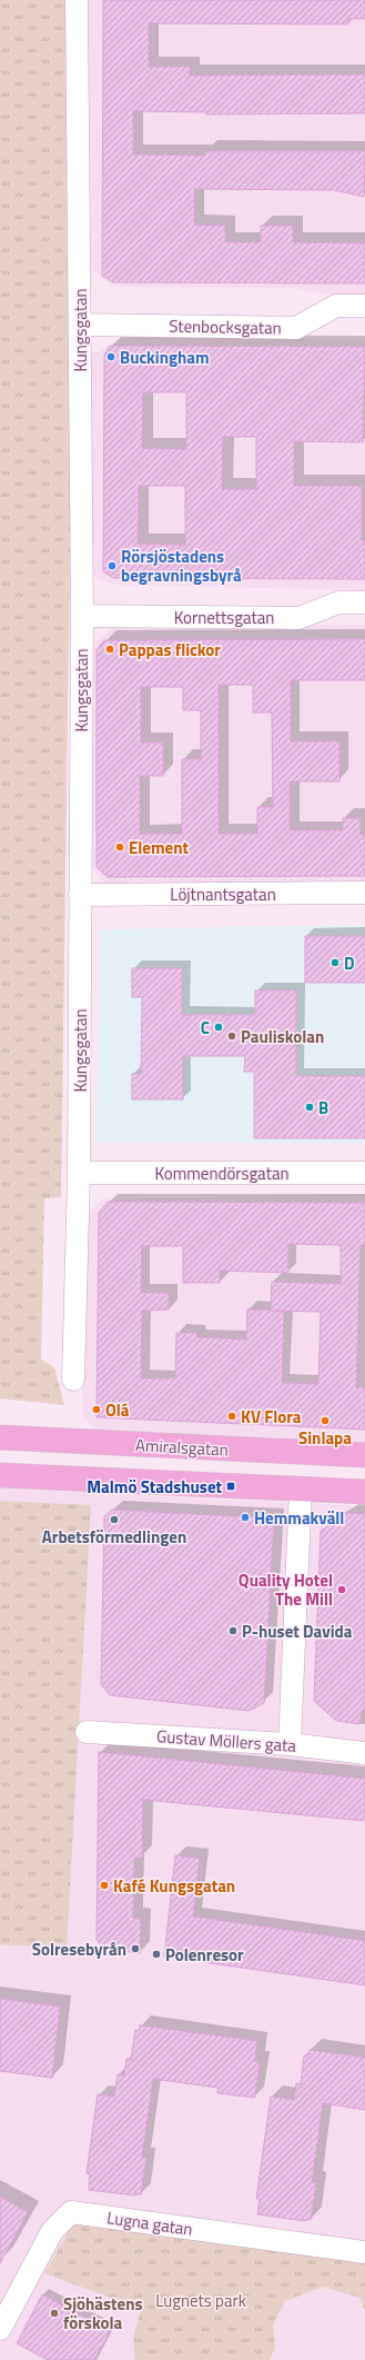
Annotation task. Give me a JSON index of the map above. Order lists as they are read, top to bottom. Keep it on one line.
{"streets":{"main road":["Amiralsgatan"],"street":["Stenbocksgatan","Kungsgatan","Kornettsgatan","Löjtnantsgatan","Kommendörsgatan","Gustav Möllers gata","Lugna gatan"]},"crossings":[["Stenbocksgatan","Kungsgatan"],["Kungsgatan","Kornettsgatan"],["Kungsgatan","Löjtnantsgatan"],["Kungsgatan","Kommendörsgatan"]],"parks":["Lugnets park"],"places":{"other":["Buckingham","Rörsjöstadens begravningsbyrå","Pappas flickor","Element","D","C","Pauliskolan","B","Olá","KV Flora","Sinlapa","Hemmakväll","Arbetsförmedlingen","Quality Hotel The Mill","P-huset Davida","Kafé Kungsgatan","Solresebyrån","Polenresor","Sjöhästens förskola"],"transit":["Malmö Stadshuset"]}}
